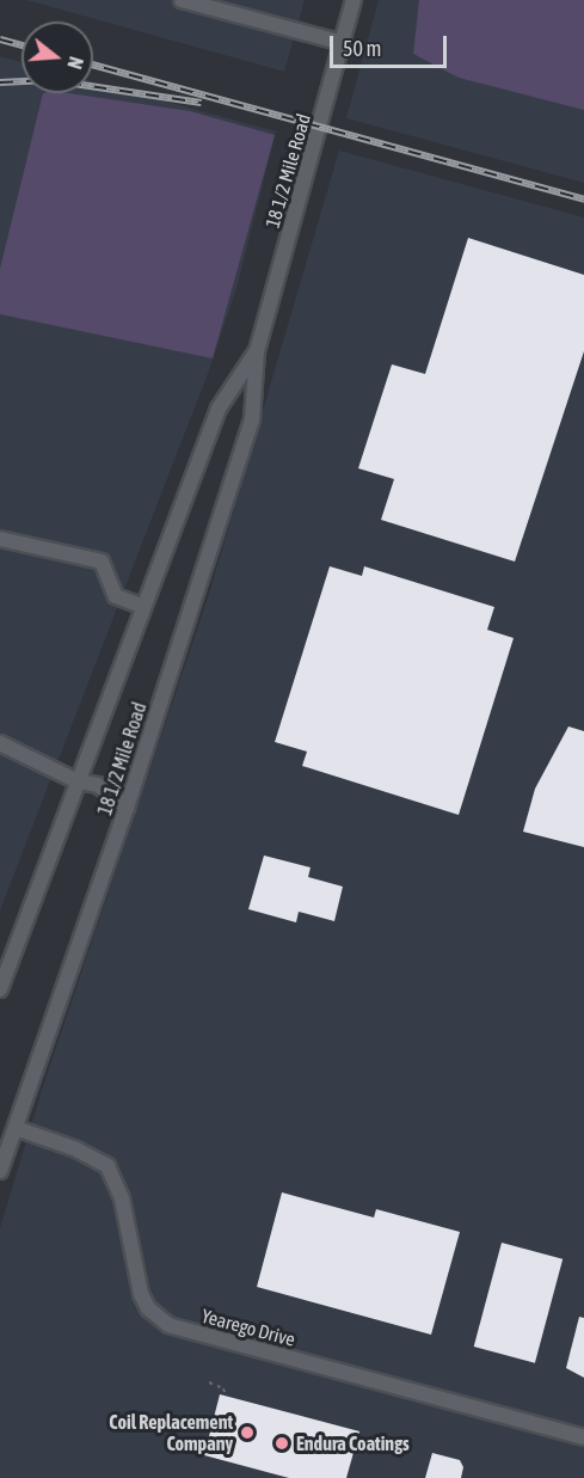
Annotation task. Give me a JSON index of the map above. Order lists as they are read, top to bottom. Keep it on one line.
{"streets":{"street":["18 1/2 Mile Road","Yearego Drive"]},"crossings":[["18 1/2 Mile Road","Yearego Drive"]],"places":["Coil Replacement Company","Endura Coatings"],"scale_bar":"50 m","north":"right"}
